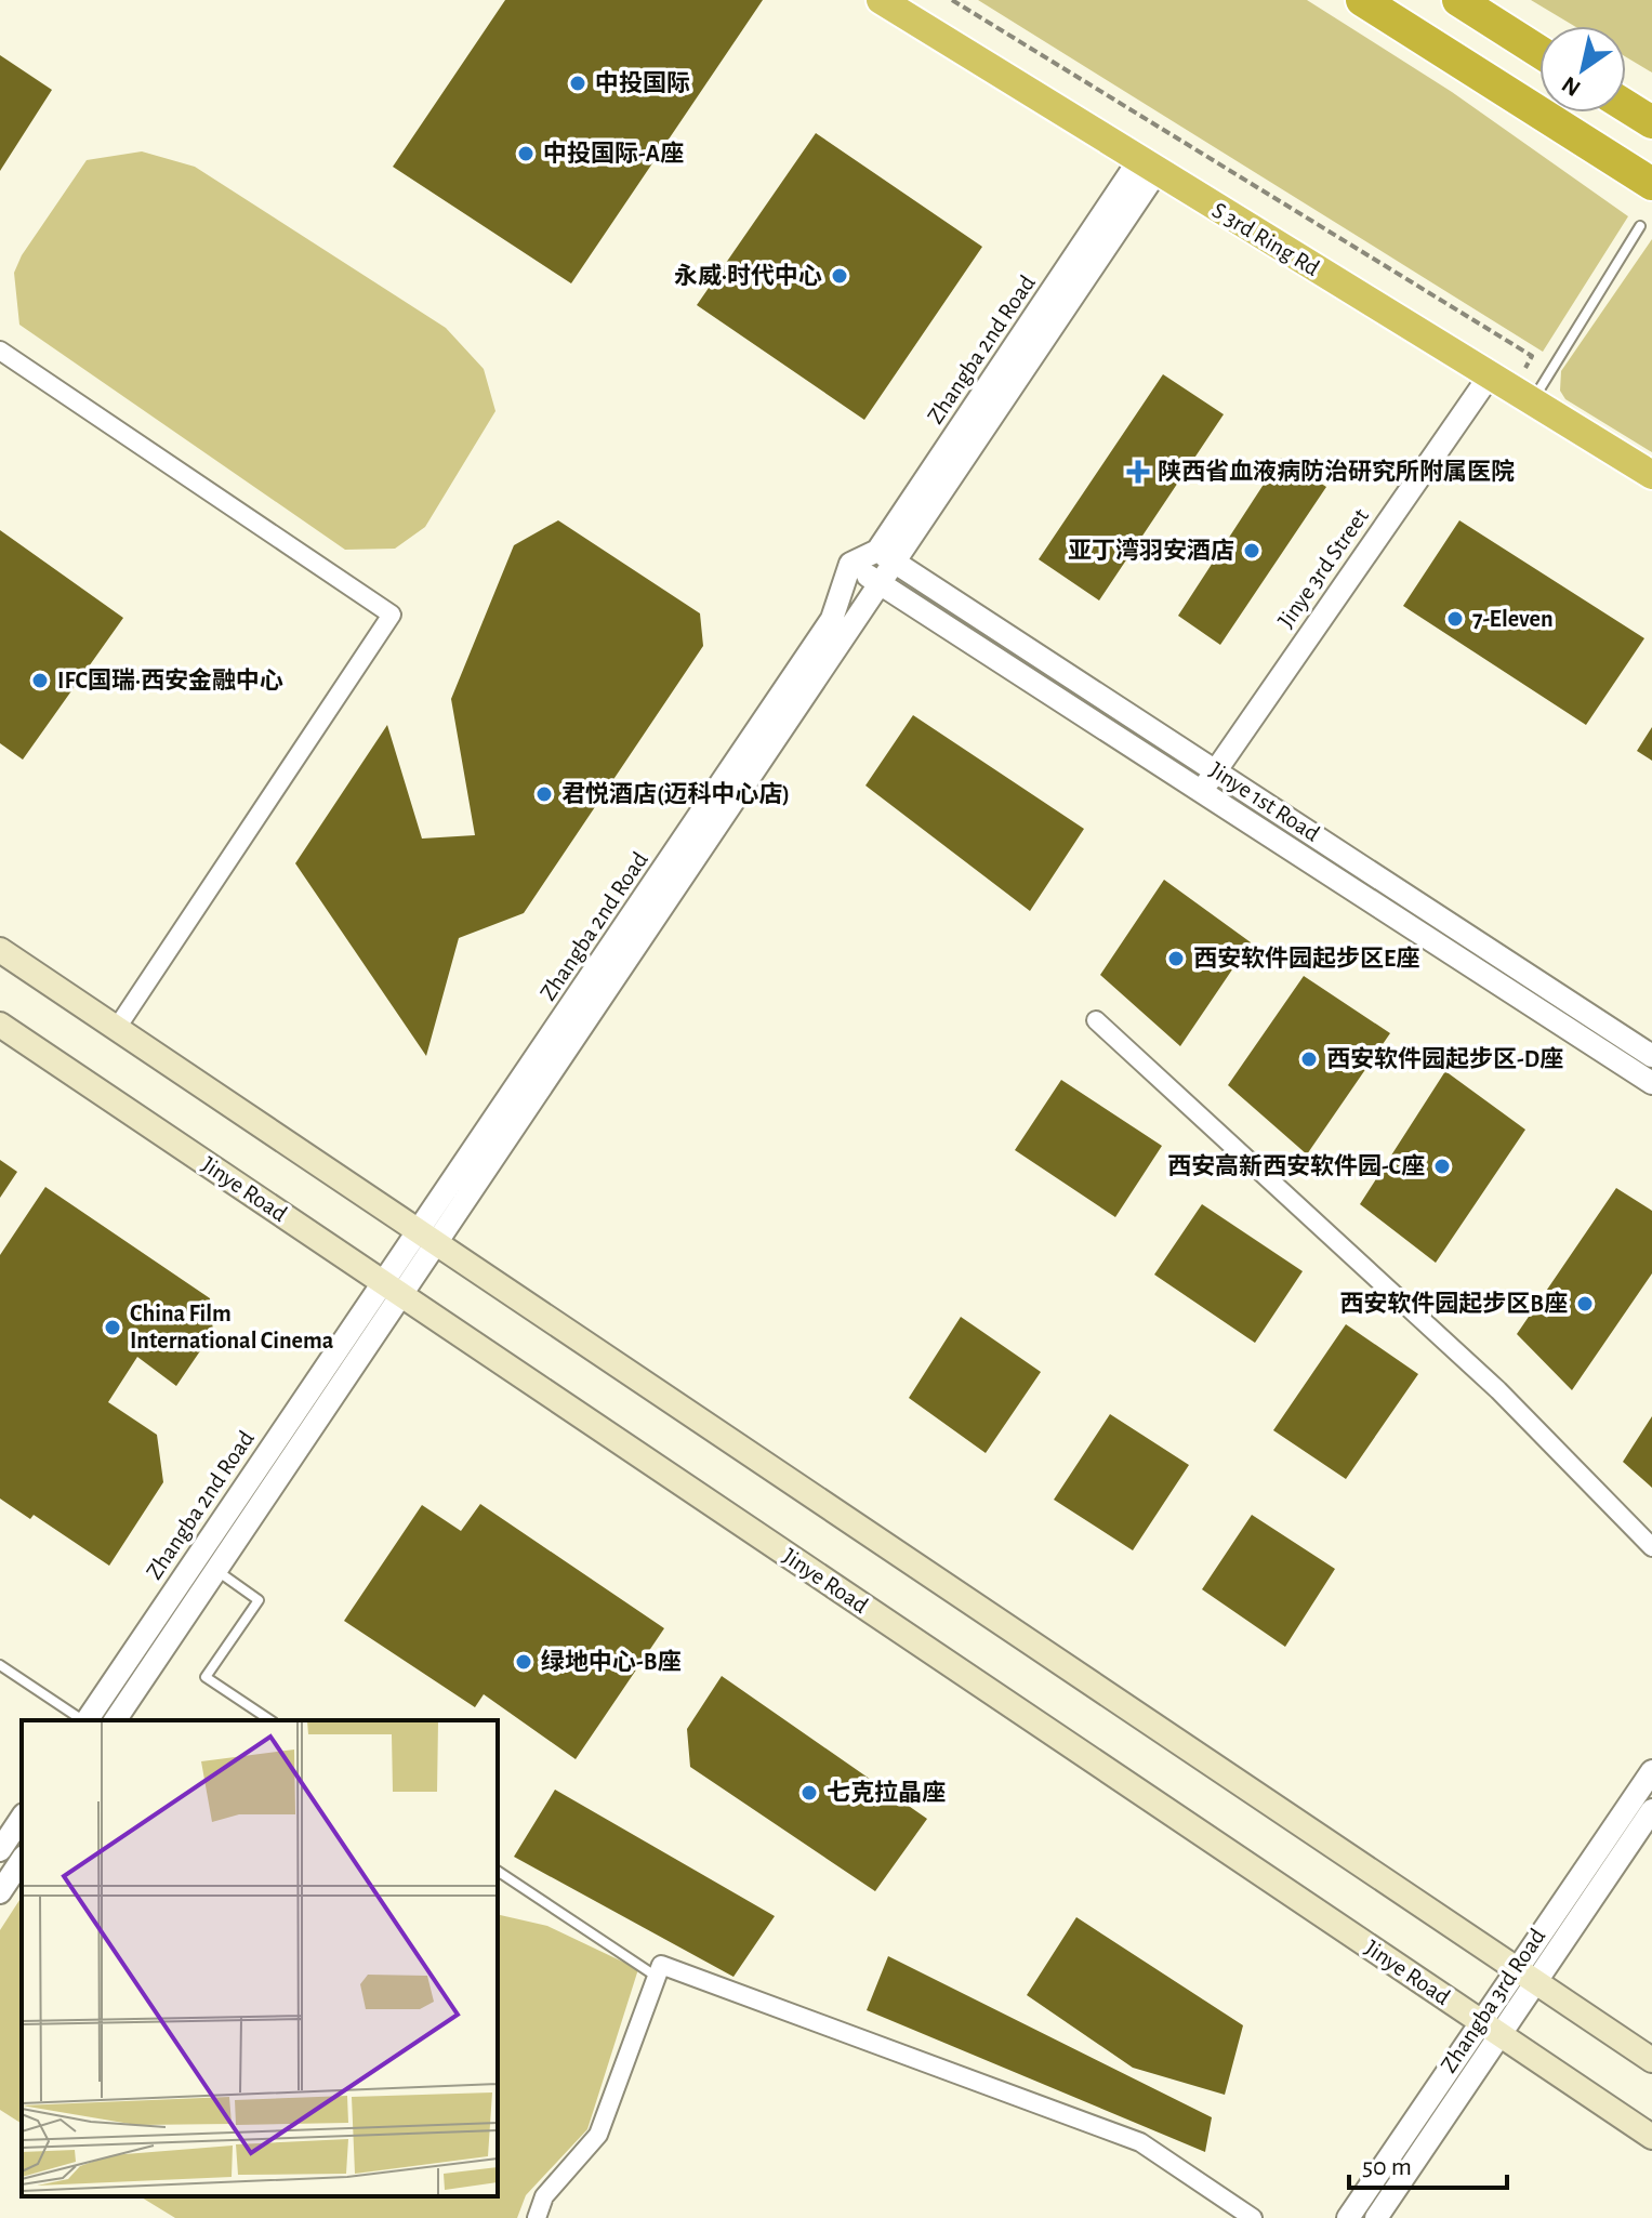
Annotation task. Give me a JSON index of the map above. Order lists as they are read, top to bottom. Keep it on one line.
{"streets":{"highway":["S 3rd Ring Rd"],"main road":["Jinye Road"],"street":["Zhangba 2nd Road","Jinye 3rd Street","Jinye 1st Road","Zhangba 3rd Road"]},"crossings":[["S 3rd Ring Rd","Zhangba 2nd Road"],["S 3rd Ring Rd","Jinye 3rd Street"],["Zhangba 2nd Road","Jinye 1st Road"],["Zhangba 2nd Road","Jinye Road"],["Jinye 3rd Street","Jinye 1st Road"],["Jinye Road","Zhangba 3rd Road"]],"places":{"other":["中投国际","中投国际-A座","永威·时代中心","亚丁湾羽安酒店","7-Eleven","IFC国瑞·西安金融中心","君悦酒店(迈科中心店)","西安软件园起步区E座","西安软件园起步区-D座","西安高新西安软件园-C座","西安软件园起步区B座","China Film International Cinema","绿地中心-B座","七克拉晶座"],"health":["陕西省血液病防治研究所附属医院"]},"scale_bar":"50 m","north":"bottom left"}
